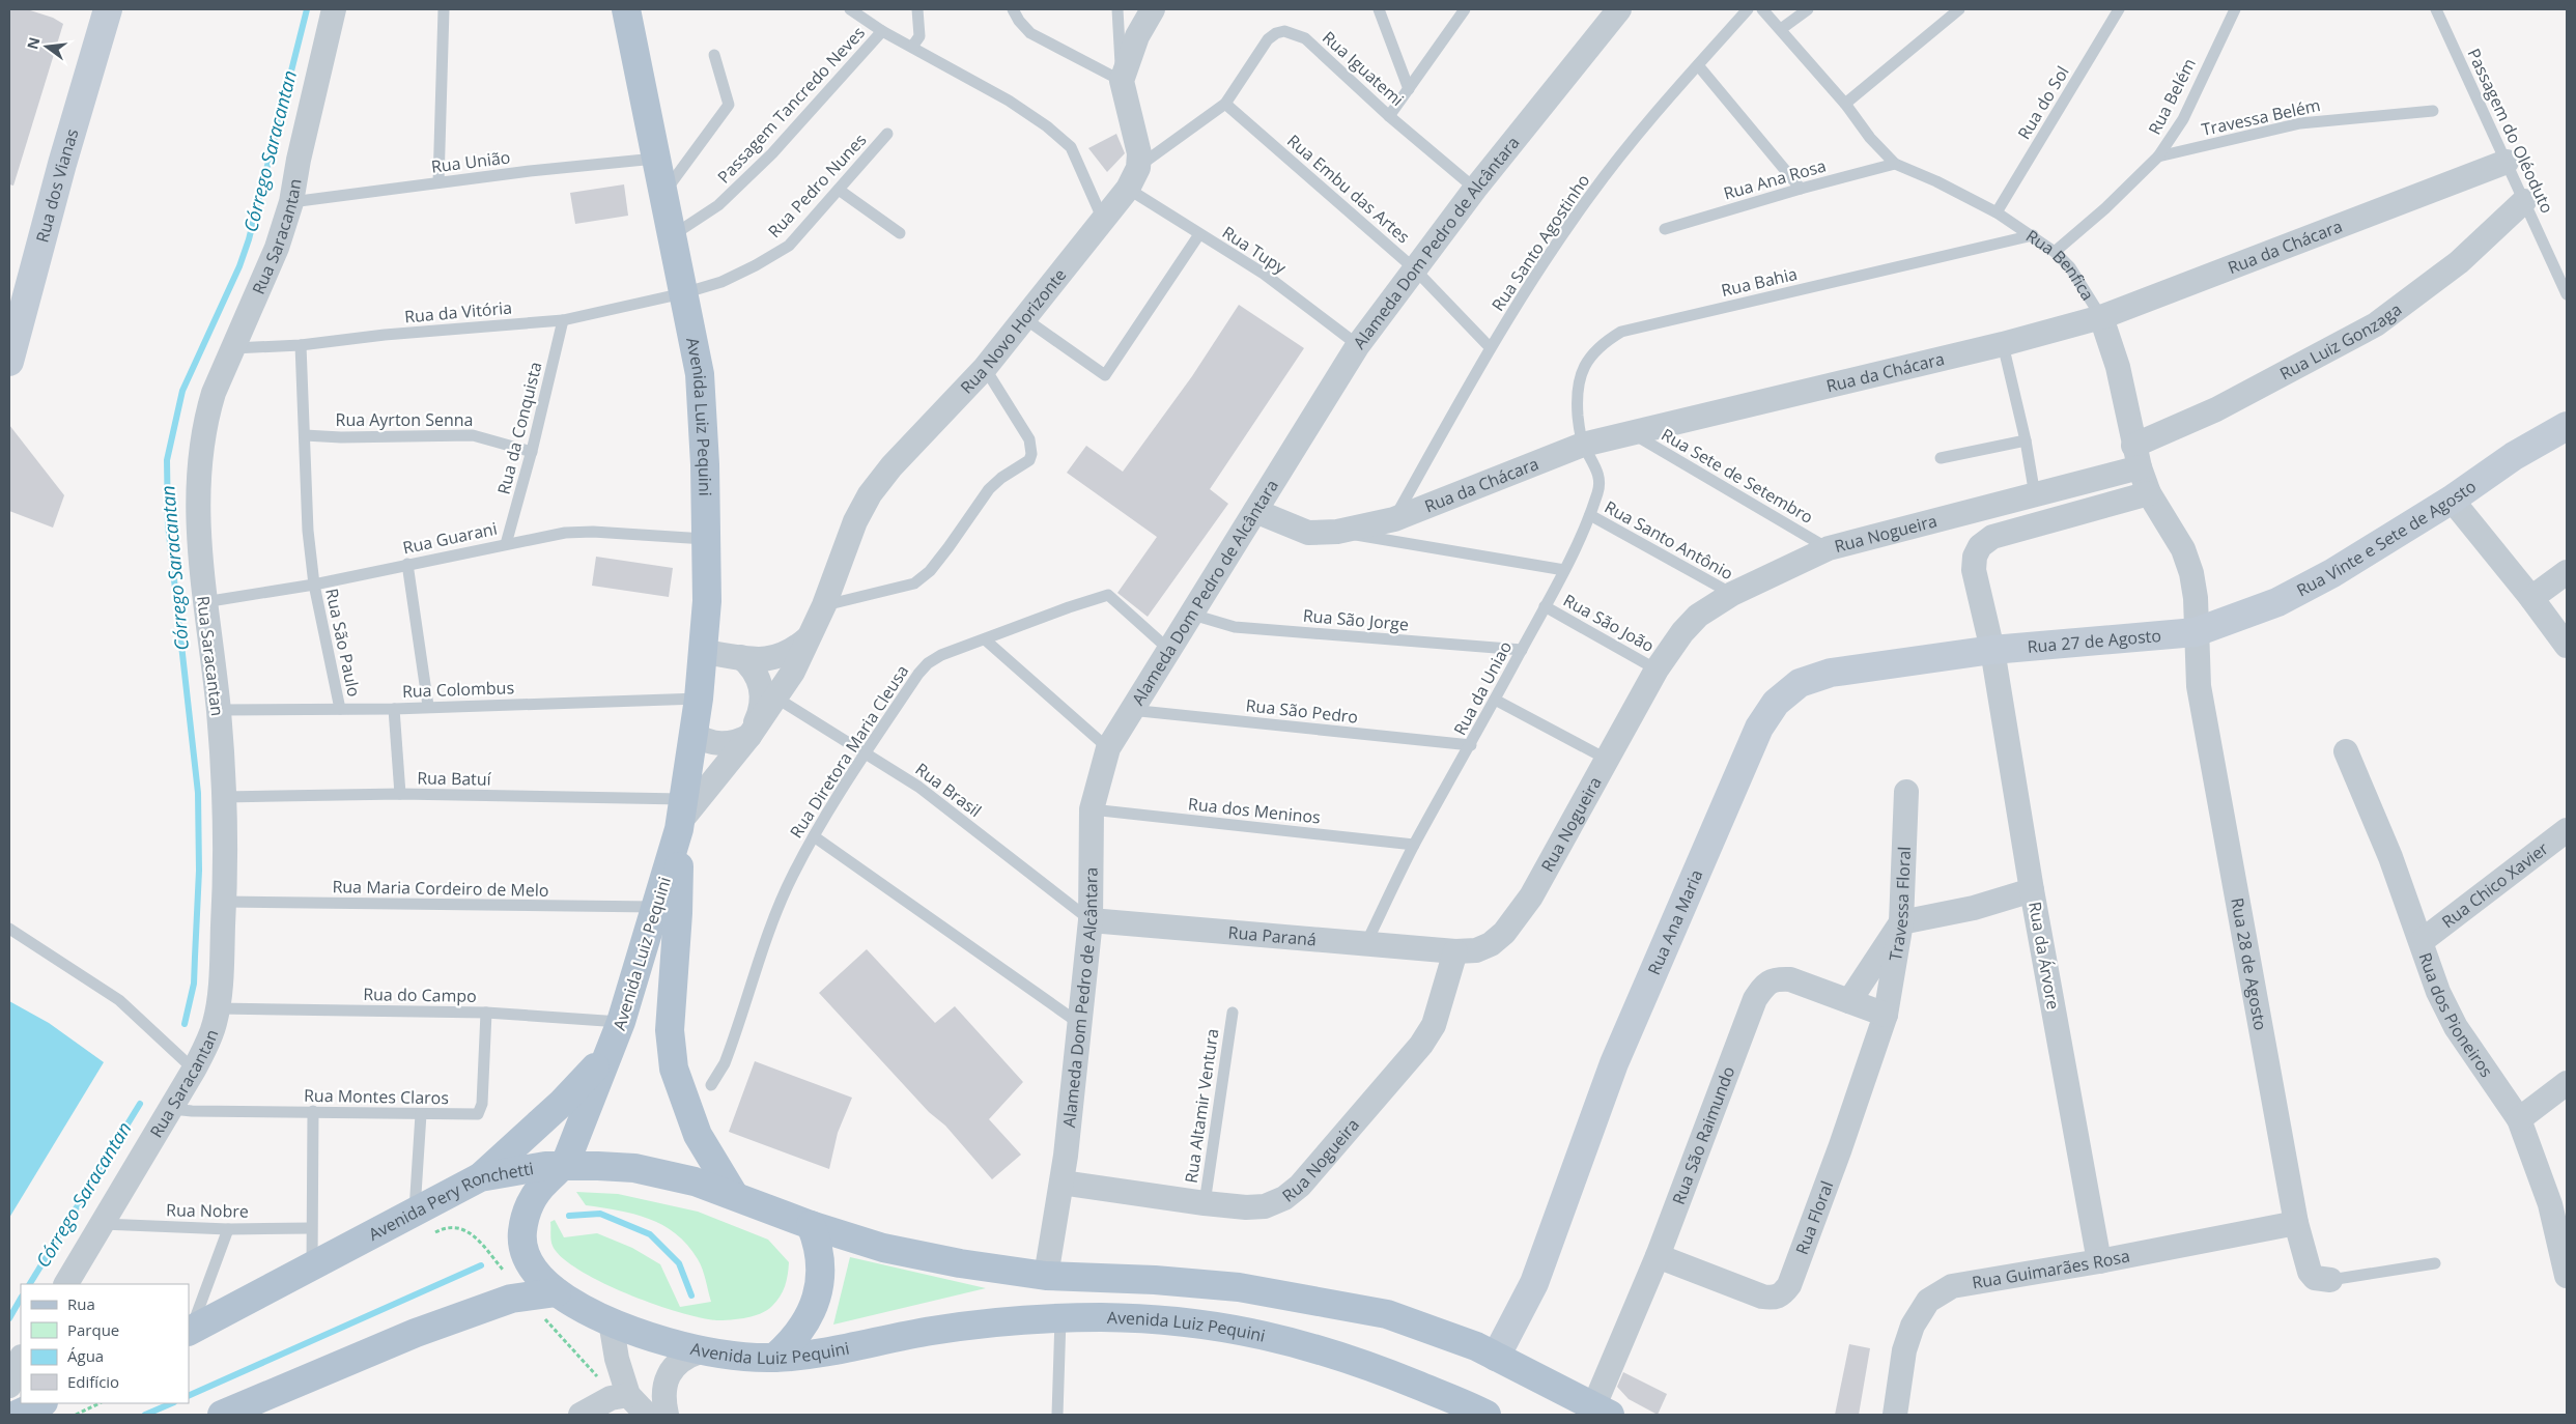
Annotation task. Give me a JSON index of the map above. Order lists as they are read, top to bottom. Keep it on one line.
{"streets":{"main road":["Avenida Luiz Pequini","Avenida Pery Ronchetti"],"street":["Rua dos Vianas","Rua Saracantan","Alameda Dom Pedro de Alcântara","Rua da Chácara","Rua Benfica","Rua Novo Horizonte","Rua Luiz Gonzaga","Rua Nogueira","Rua Vinte e Sete de Agosto","Rua 27 de Agosto","Rua Chico Xavier","Travessa Floral","Rua Ana Maria","Rua Paraná","Rua da Árvore","Rua 28 de Agosto","Rua dos Pioneiros","Rua São Raimundo","Rua Floral","Rua Guimarães Rosa"],"lane":["Rua Iguatemi","Rua Belém","Rua do Sol","Passagem Tancredo Neves","Travessa Belém","Passagem do Oléoduto","Rua União","Rua Ana Rosa","Rua Pedro Nunes","Rua Embu das Artes","Rua Santo Agostinho","Rua Tupy","Rua Bahia","Rua da Vitória","Rua Ayrton Senna","Rua da Conquista","Rua Sete de Setembro","Rua Guarani","Rua Santo Antônio","Rua São Jorge","Rua São João","Rua São Paulo","Rua da Uniao","Rua Colombus","Rua São Pedro","Rua Diretora Maria Cleusa","Rua Batuí","Rua Brasil","Rua dos Meninos","Rua Maria Cordeiro de Melo","Rua do Campo","Rua Montes Claros","Rua Altamir Ventura","Rua Nobre"]},"crossings":[["Rua Iguatemi","Rua Embu das Artes"],["Rua Iguatemi","Alameda Dom Pedro de Alcântara"],["Rua Iguatemi","Rua Tupy"],["Rua Iguatemi","Rua Novo Horizonte"],["Rua Belém","Travessa Belém"],["Rua Belém","Rua Benfica"],["Rua do Sol","Rua Benfica"],["Passagem Tancredo Neves","Avenida Luiz Pequini"],["Passagem do Oléoduto","Rua da Chácara"],["Passagem do Oléoduto","Rua Luiz Gonzaga"],["Rua União","Rua Saracantan"],["Rua União","Avenida Luiz Pequini"],["Rua Ana Rosa","Rua Benfica"],["Rua Pedro Nunes","Rua da Vitória"],["Rua Pedro Nunes","Avenida Luiz Pequini"],["Rua Embu das Artes","Alameda Dom Pedro de Alcântara"],["Rua Embu das Artes","Rua Santo Agostinho"],["Rua Saracantan","Rua da Vitória"],["Rua Saracantan","Rua Guarani"],["Rua Saracantan","Rua Colombus"],["Rua Saracantan","Rua Batuí"],["Rua Saracantan","Rua Maria Cordeiro de Melo"],["Rua Saracantan","Rua do Campo"],["Rua Saracantan","Rua Montes Claros"],["Rua Saracantan","Rua Nobre"],["Alameda Dom Pedro de Alcântara","Rua da Chácara"],["Alameda Dom Pedro de Alcântara","Rua Tupy"],["Alameda Dom Pedro de Alcântara","Rua Nogueira"],["Alameda Dom Pedro de Alcântara","Rua São Jorge"],["Alameda Dom Pedro de Alcântara","Rua São Pedro"],["Alameda Dom Pedro de Alcântara","Rua Diretora Maria Cleusa"],["Alameda Dom Pedro de Alcântara","Rua Brasil"],["Alameda Dom Pedro de Alcântara","Rua dos Meninos"],["Alameda Dom Pedro de Alcântara","Rua Paraná"],["Rua Santo Agostinho","Rua da Chácara"],["Rua da Chácara","Rua Benfica"],["Rua da Chácara","Rua Bahia"],["Rua da Chácara","Rua Sete de Setembro"],["Rua da Chácara","Rua da Uniao"],["Rua Tupy","Rua Novo Horizonte"],["Rua Benfica","Rua Bahia"],["Rua Benfica","Rua Luiz Gonzaga"],["Rua Benfica","Rua Nogueira"],["Rua Benfica","Rua Vinte e Sete de Agosto"],["Rua Benfica","Rua 27 de Agosto"],["Rua Benfica","Rua 28 de Agosto"],["Rua Bahia","Rua da Uniao"],["Rua da Vitória","Avenida Luiz Pequini"],["Rua da Vitória","Rua da Conquista"],["Rua da Vitória","Rua São Paulo"],["Rua Novo Horizonte","Avenida Luiz Pequini"],["Rua Novo Horizonte","Rua Batuí"],["Rua Novo Horizonte","Rua Brasil"],["Rua Luiz Gonzaga","Rua Nogueira"],["Avenida Luiz Pequini","Rua Guarani"],["Avenida Luiz Pequini","Rua Colombus"],["Avenida Luiz Pequini","Rua Batuí"],["Avenida Luiz Pequini","Rua Maria Cordeiro de Melo"],["Avenida Luiz Pequini","Rua do Campo"],["Avenida Luiz Pequini","Avenida Pery Ronchetti"],["Rua Ayrton Senna","Rua da Conquista"],["Rua Ayrton Senna","Rua São Paulo"],["Rua da Conquista","Rua Guarani"],["Rua Sete de Setembro","Rua Nogueira"],["Rua Nogueira","Rua Santo Antônio"],["Rua Nogueira","Rua São João"],["Rua Nogueira","Rua Paraná"],["Rua Nogueira","Rua Altamir Ventura"],["Rua Vinte e Sete de Agosto","Rua 27 de Agosto"],["Rua Vinte e Sete de Agosto","Rua 28 de Agosto"],["Rua Guarani","Rua São Paulo"],["Rua Santo Antônio","Rua da Uniao"],["Rua São Jorge","Rua da Uniao"],["Rua São João","Rua da Uniao"],["Rua 27 de Agosto","Rua Ana Maria"],["Rua 27 de Agosto","Rua da Árvore"],["Rua 27 de Agosto","Rua 28 de Agosto"],["Rua São Paulo","Rua Colombus"],["Rua da Uniao","Rua São Pedro"],["Rua da Uniao","Rua dos Meninos"],["Rua da Uniao","Rua Paraná"],["Rua Diretora Maria Cleusa","Rua Brasil"],["Rua Brasil","Rua Paraná"],["Rua Chico Xavier","Rua dos Pioneiros"],["Travessa Floral","Rua São Raimundo"],["Travessa Floral","Rua Floral"],["Rua Ana Maria","Rua da Árvore"],["Rua da Árvore","Rua Guimarães Rosa"],["Rua 28 de Agosto","Rua Guimarães Rosa"],["Rua do Campo","Rua Montes Claros"],["Rua São Raimundo","Rua Floral"]],"water":["Córrego Saracantan"],"legend":["Rua","Parque","Água","Edifício"],"north":"left"}
